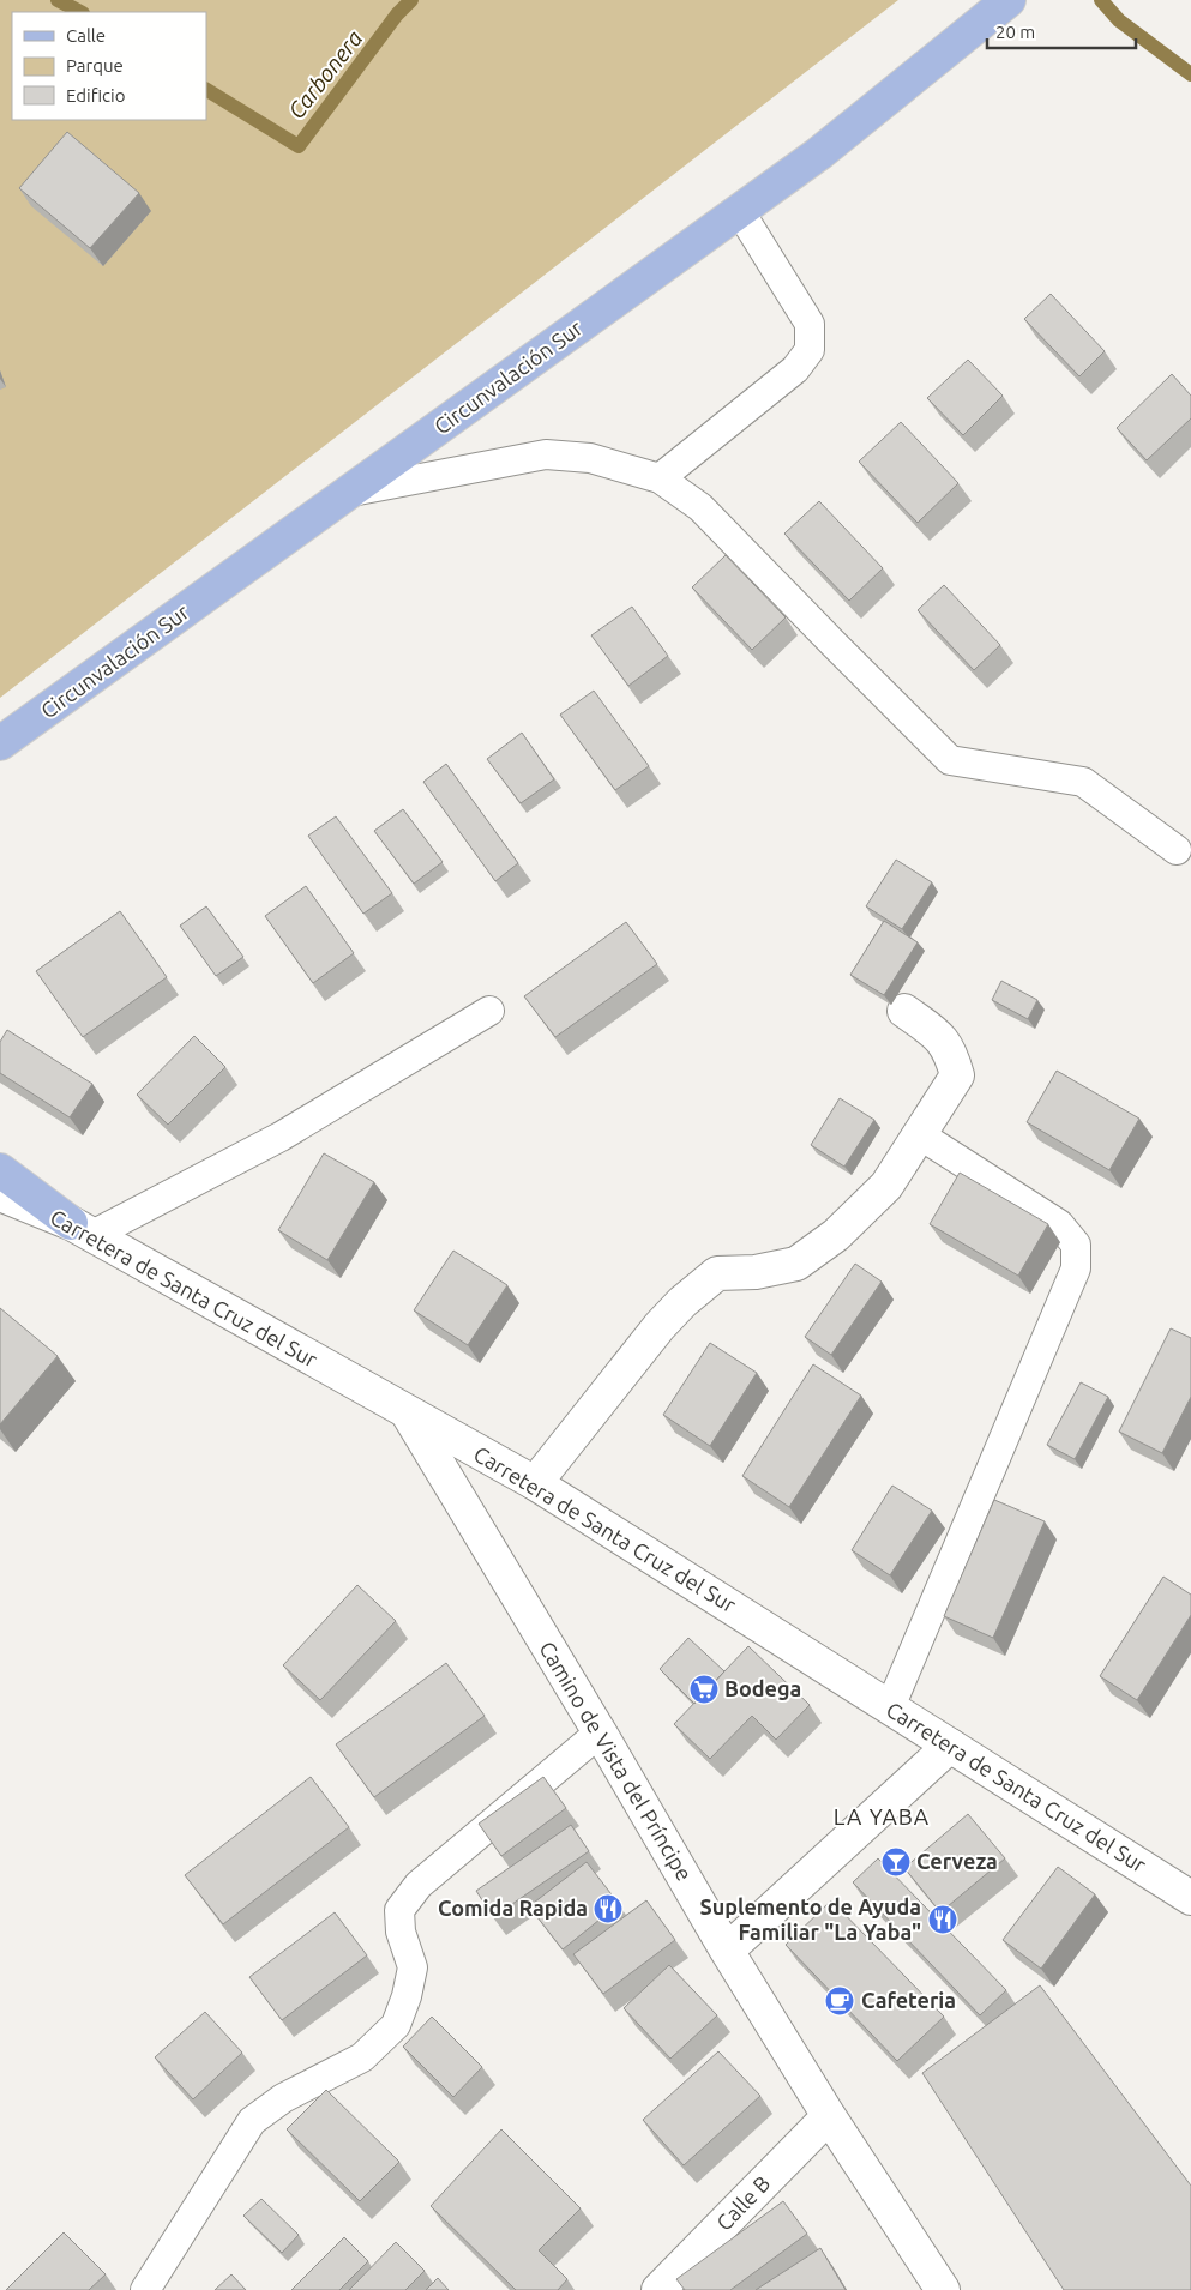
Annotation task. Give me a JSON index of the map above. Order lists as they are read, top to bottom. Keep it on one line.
{"streets":{"main road":["Circunvalación Sur"],"street":["Carretera de Santa Cruz del Sur","Camino de Vista del Príncipe","Calle B"]},"crossings":[["Carretera de Santa Cruz del Sur","Camino de Vista del Príncipe"],["Camino de Vista del Príncipe","Calle B"]],"districts":["LA YABA"],"water":["Carbonera"],"places":{"supermarket":["Bodega"],"bar":["Cerveza"],"restaurant":["Comida Rapida","Suplemento de Ayuda Familiar \"La Yaba\""],"cafe":["Cafeteria"]},"legend":["Calle","Parque","Edificio"],"scale_bar":"20 m"}
